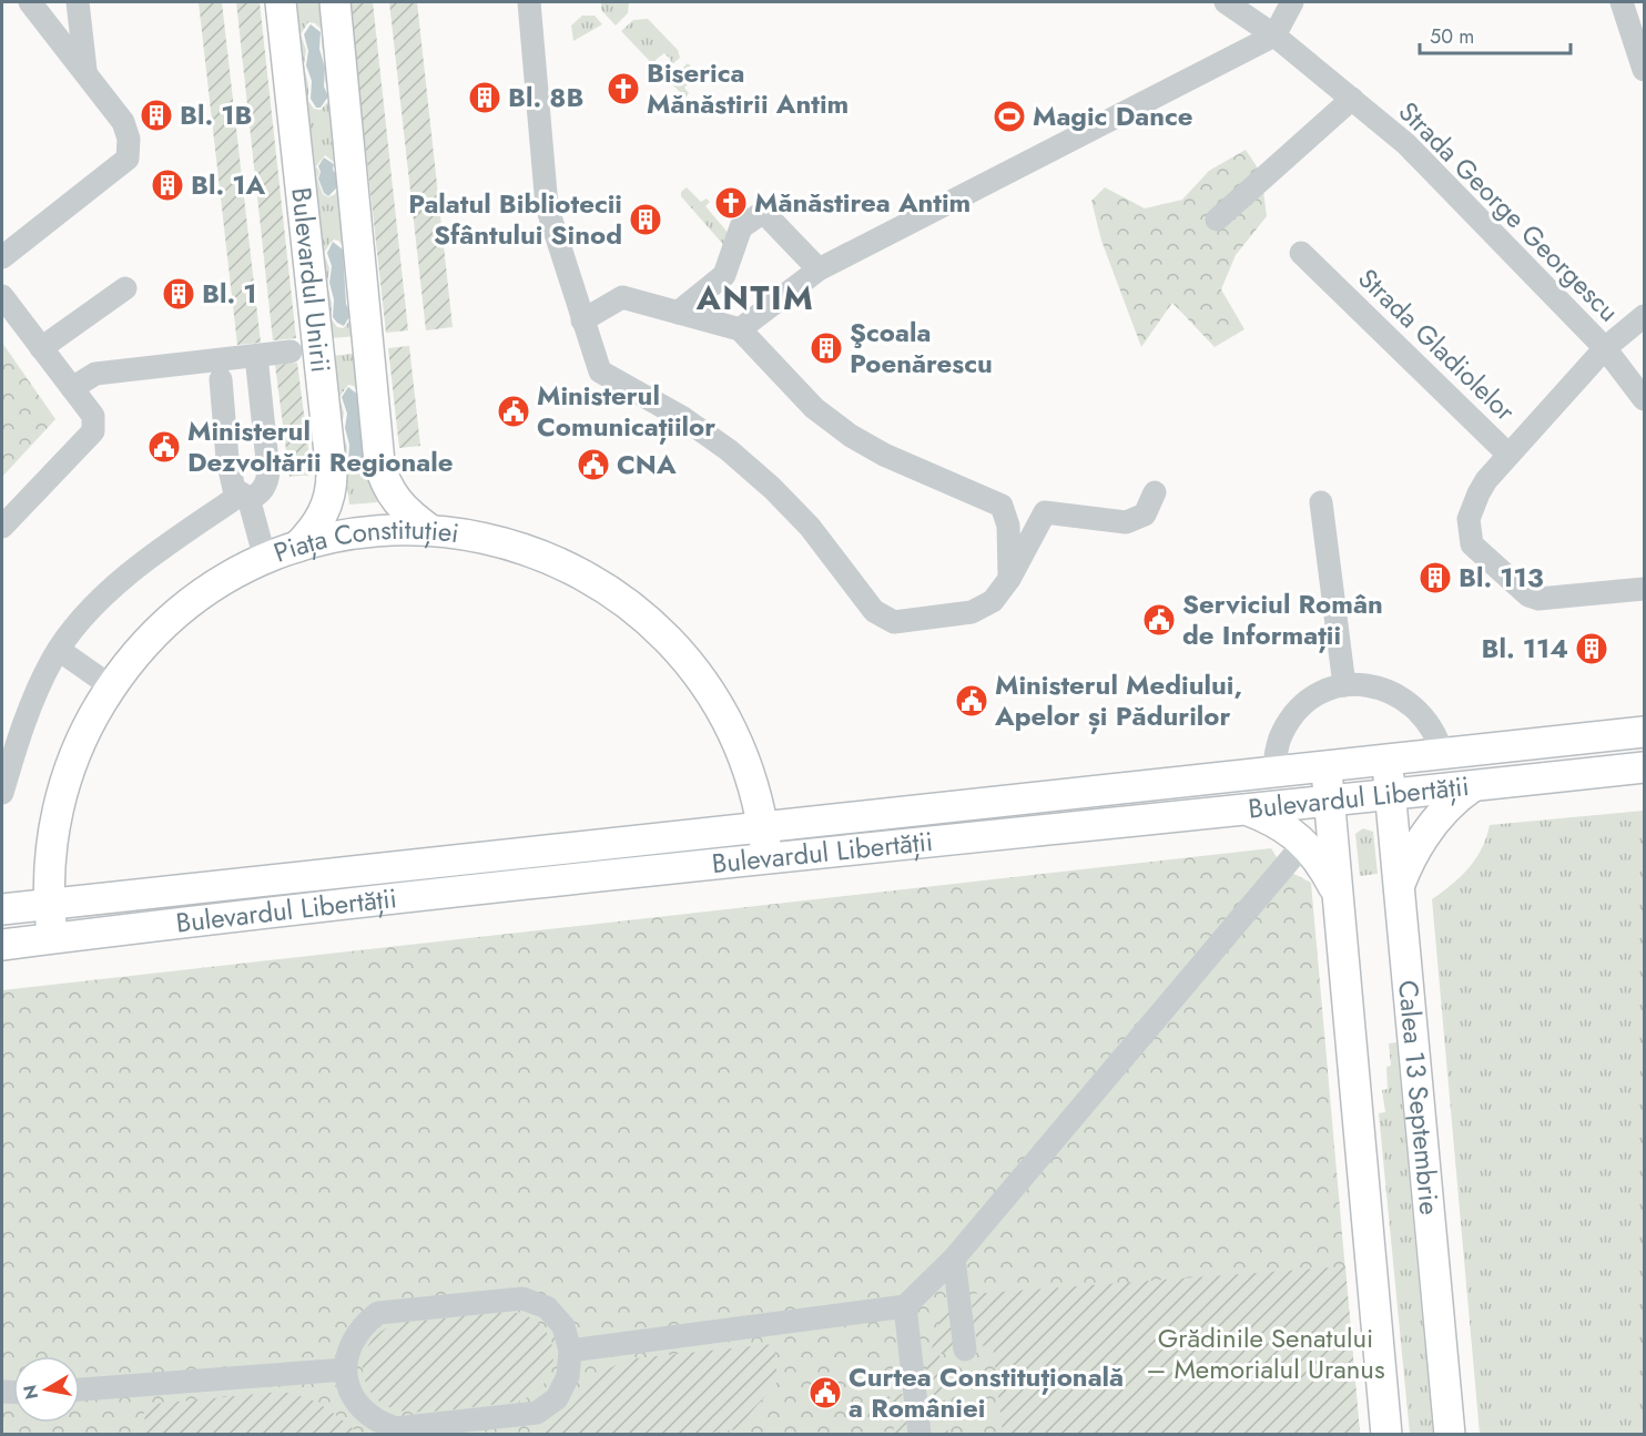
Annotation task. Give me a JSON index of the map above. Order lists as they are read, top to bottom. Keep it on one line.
{"streets":{"main road":["Bulevardul Unirii","Piața Constituției","Bulevardul Libertății","Calea 13 Septembrie"],"street":["Strada George Georgescu","Strada Gladiolelor"]},"crossings":[["Strada George Georgescu","Strada Gladiolelor"],["Bulevardul Unirii","Piața Constituției"],["Piața Constituției","Bulevardul Libertății"],["Bulevardul Libertății","Calea 13 Septembrie"]],"districts":["ANTIM"],"parks":["Grădinile Senatului – Memorialul Uranus"],"places":{"church":["Biserica Mănăstirii Antim","Mănăstirea Antim"],"building":["Bl. 8B","Bl. 1B","Bl. 1A","Palatul Bibliotecii Sfântului Sinod","Bl. 1","Şcoala Poenărescu","Bl. 113","Bl. 114"],"sports":["Magic Dance"],"public building":["Ministerul Comunicațiilor","Ministerul Dezvoltării Regionale","CNA","Serviciul Român de Informații","Ministerul Mediului, Apelor și Pădurilor","Curtea Constituțională a României"]},"scale_bar":"50 m","north":"left"}
